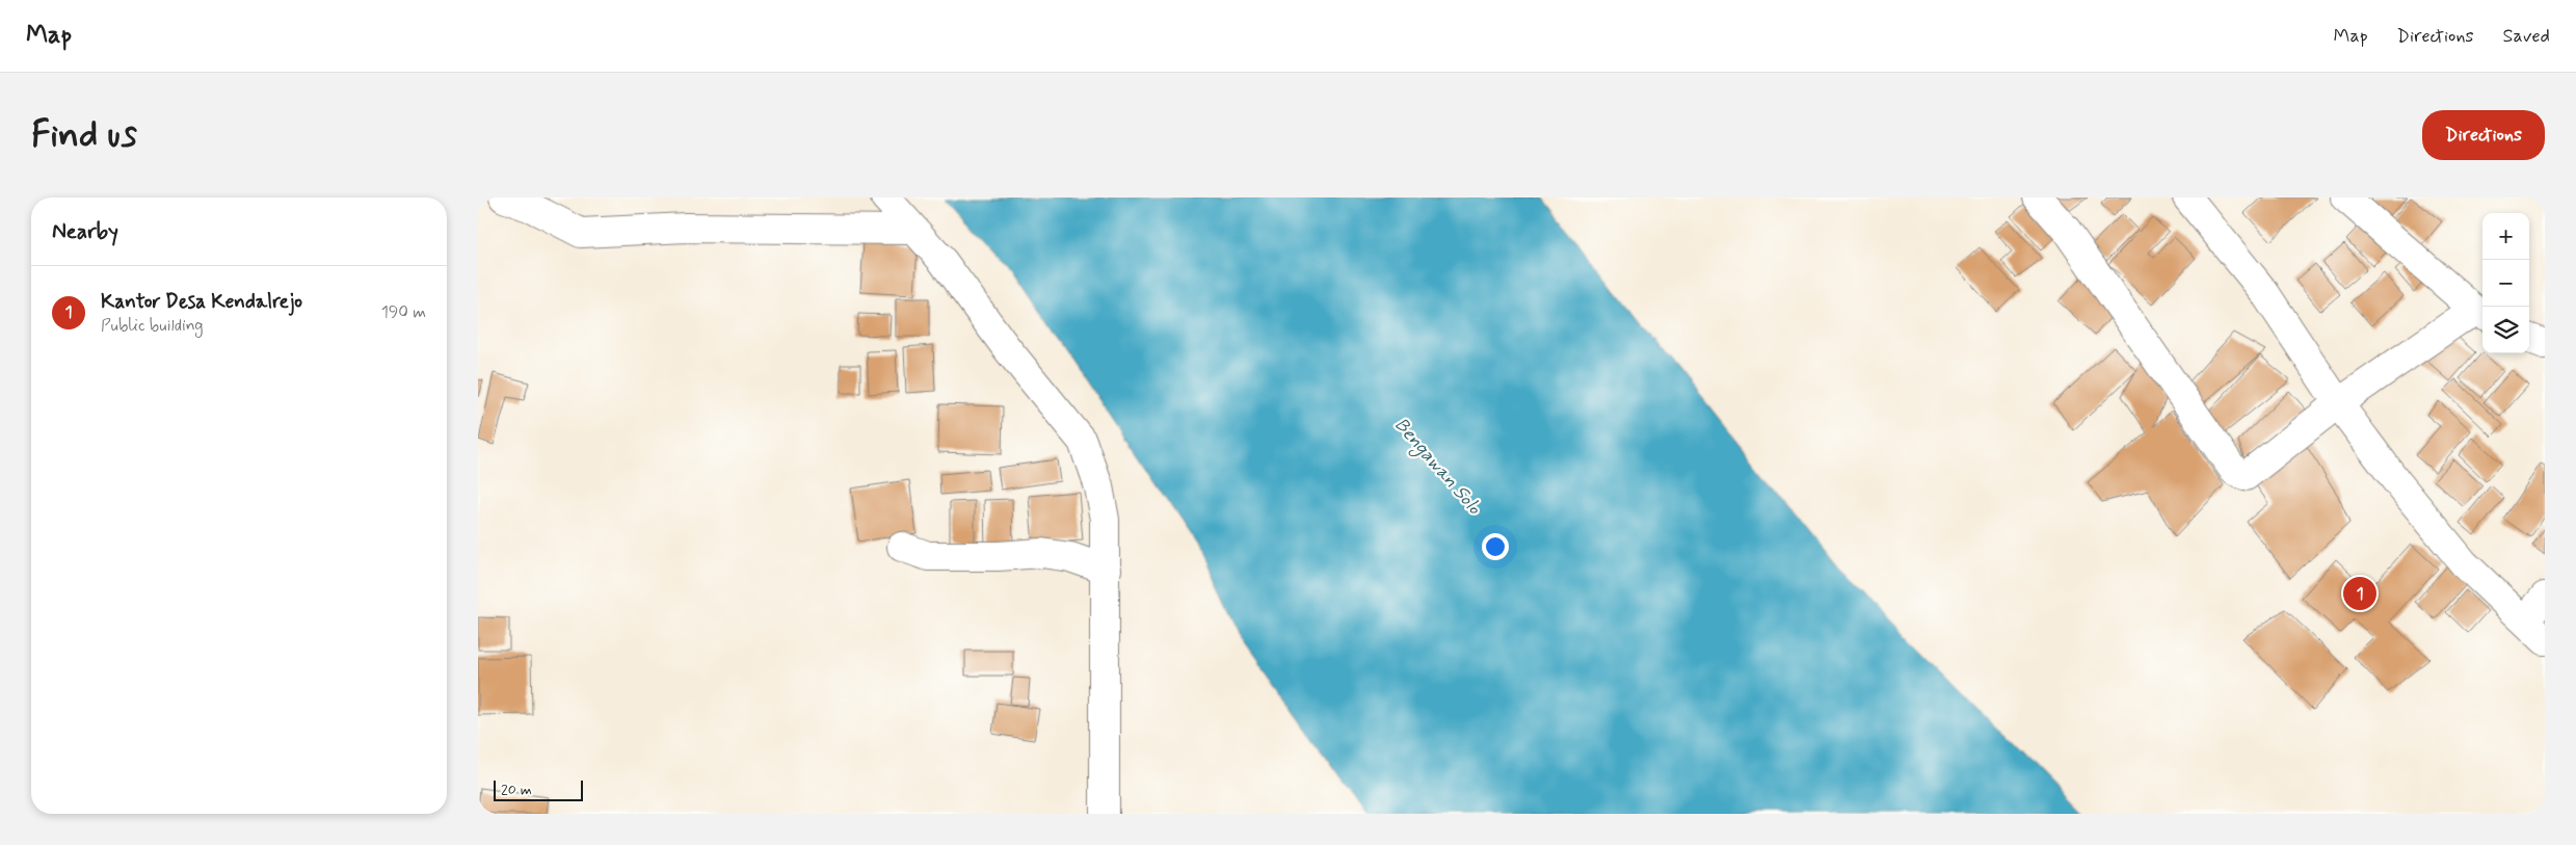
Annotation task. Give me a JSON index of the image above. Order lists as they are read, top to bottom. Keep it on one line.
{"water":["Bengawan Solo"],"scale_bar":"20 m","page":{"header":"Map","nav":["Map","Directions","Saved"],"buttons":"Directions","title":"Find us","heading":"Nearby","map_buttons":["+","−"],"list":[{"mark":"1","name":"Kantor Desa Kendalrejo","note":"Public building","value":"190 m"}],"pins":"1","scale":"20 m"}}
